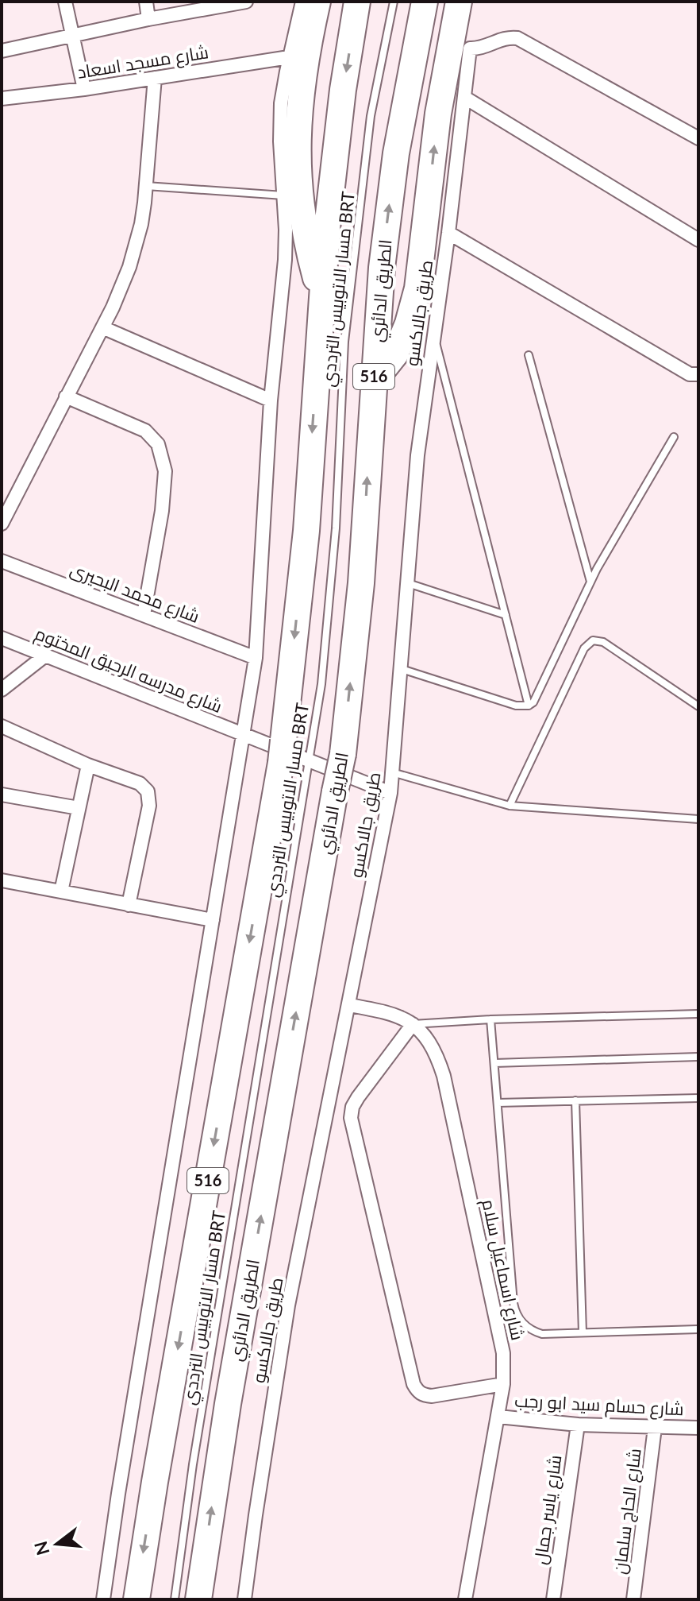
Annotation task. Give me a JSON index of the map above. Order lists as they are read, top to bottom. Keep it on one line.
{"streets":{"highway":["الطريق الدائري","516"],"street":["شارع مسجد اسعاد","طريق جالاكسو","شارع محمد البحيرى","شارع مدرسه الرحيق المختوم","شارع اسماعيل سلام","شارع حسام سيد ابو رجب","شارع ياسر جمال","شارع الحاج سلمان"],"lane":["مسار الاتوبيس الترددي BRT"]},"crossings":[["طريق جالاكسو","شارع مدرسه الرحيق المختوم"],["طريق جالاكسو","شارع اسماعيل سلام"],["شارع اسماعيل سلام","شارع حسام سيد ابو رجب"],["شارع حسام سيد ابو رجب","شارع ياسر جمال"],["شارع حسام سيد ابو رجب","شارع الحاج سلمان"]],"north":"left"}
